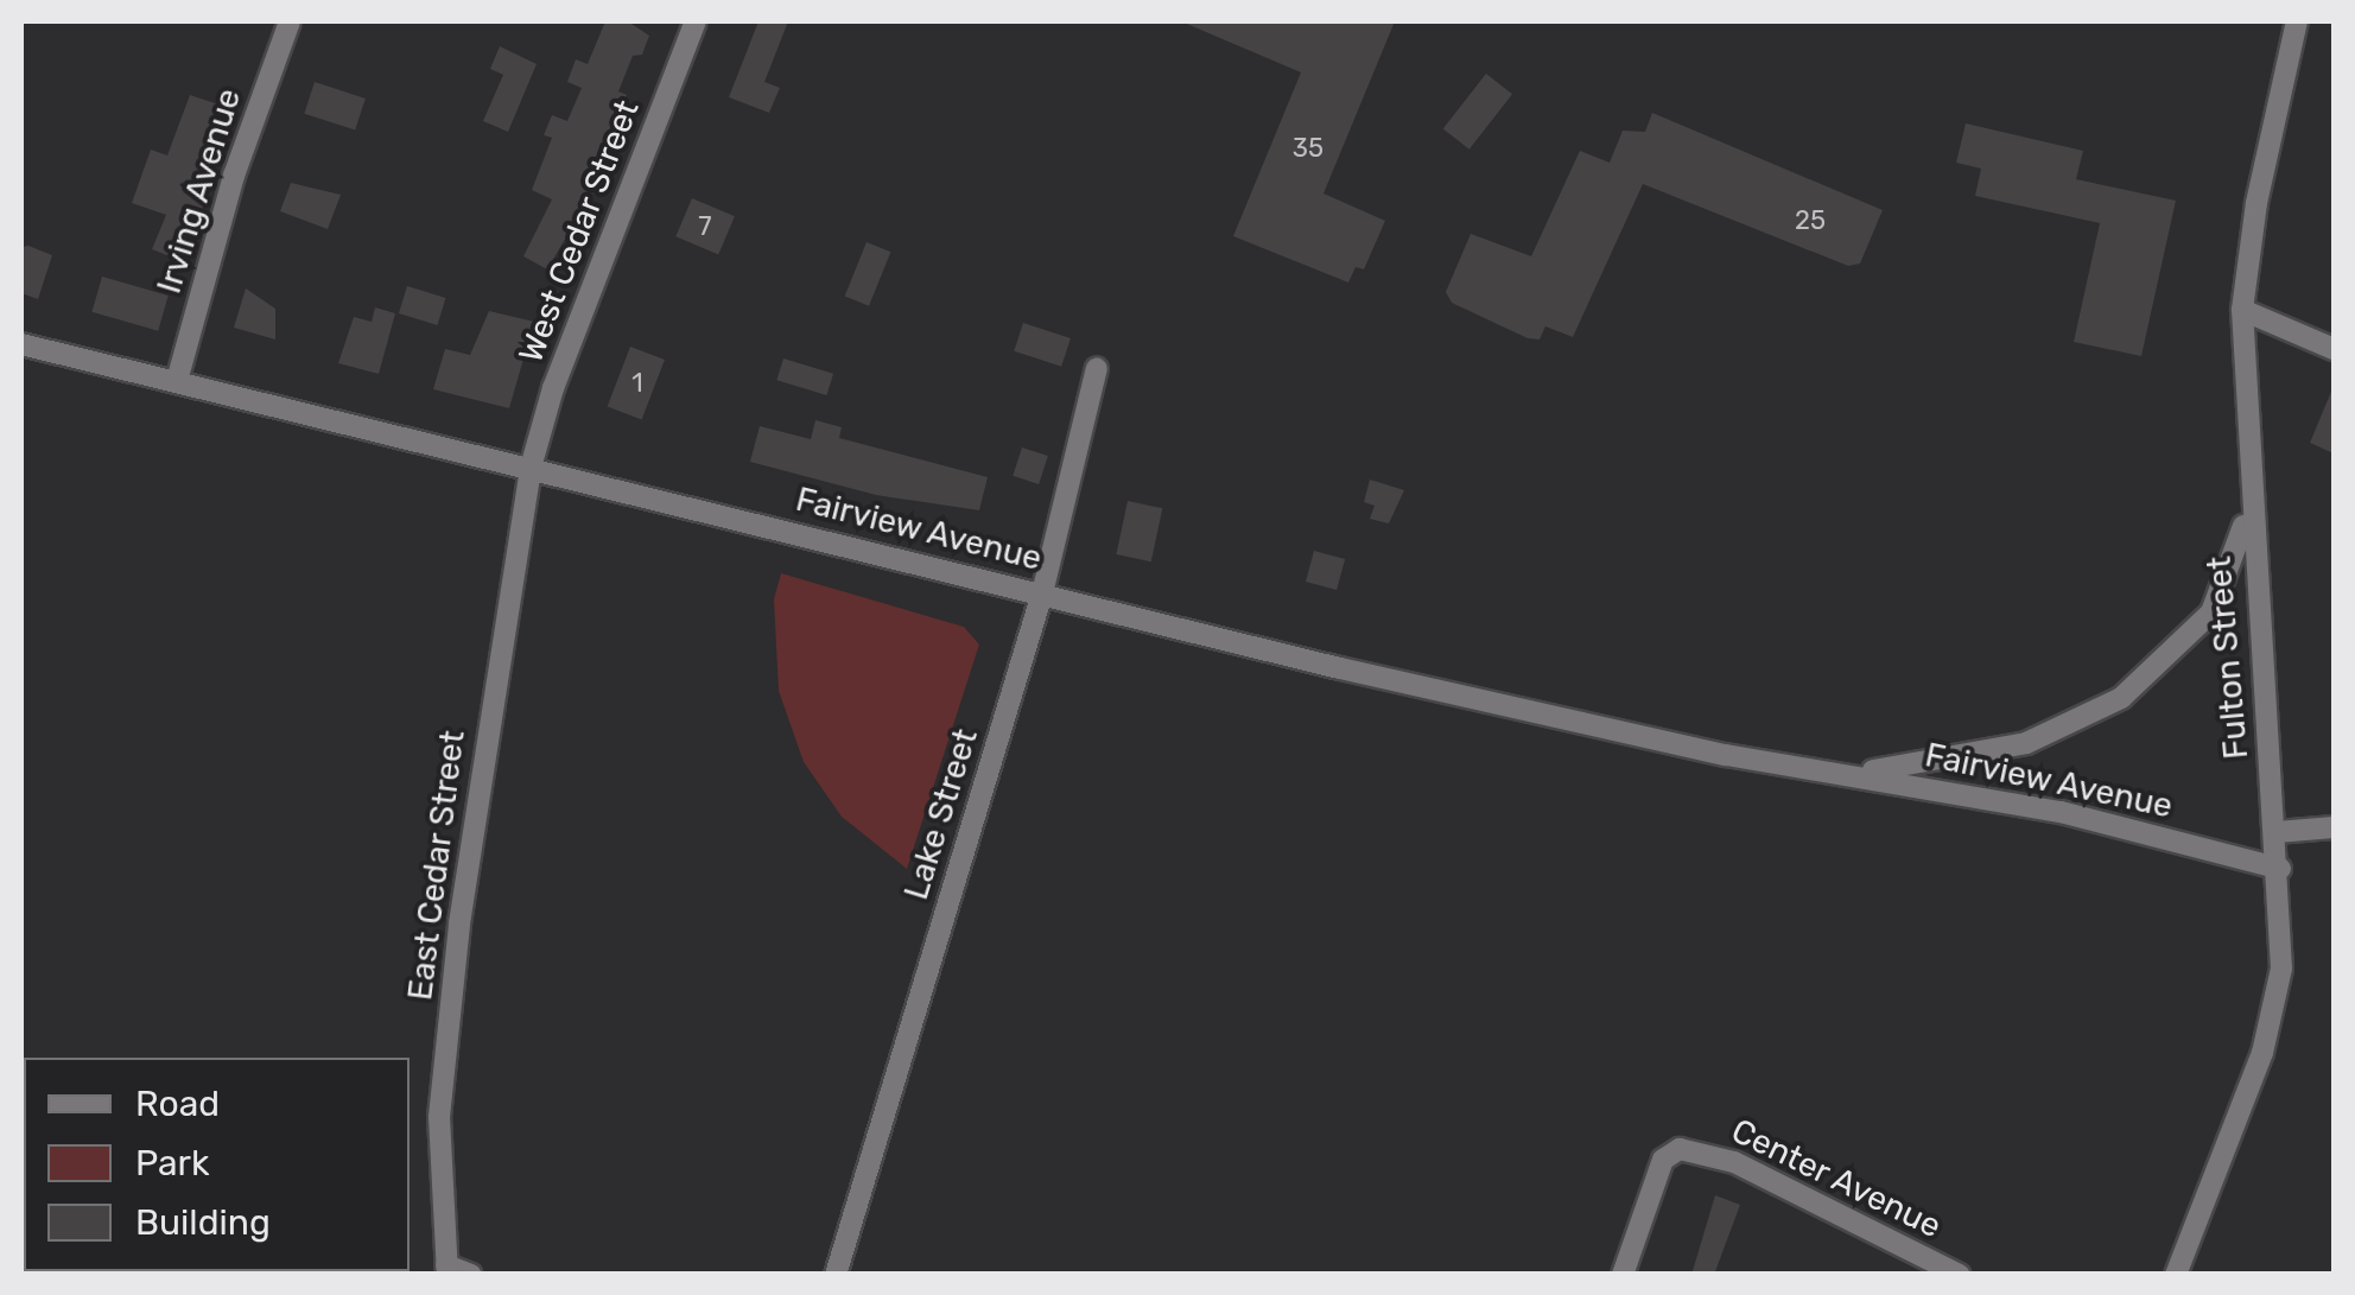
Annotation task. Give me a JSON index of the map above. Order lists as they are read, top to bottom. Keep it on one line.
{"streets":{"street":["Irving Avenue","West Cedar Street","Fairview Avenue","Fulton Street","Lake Street","East Cedar Street","Center Avenue"]},"crossings":[["Irving Avenue","Fairview Avenue"],["West Cedar Street","Fairview Avenue"],["West Cedar Street","East Cedar Street"],["Fairview Avenue","Fulton Street"],["Fairview Avenue","Lake Street"],["Fairview Avenue","East Cedar Street"]],"house_numbers":["35","25","7","1"],"legend":["Road","Park","Building"]}
